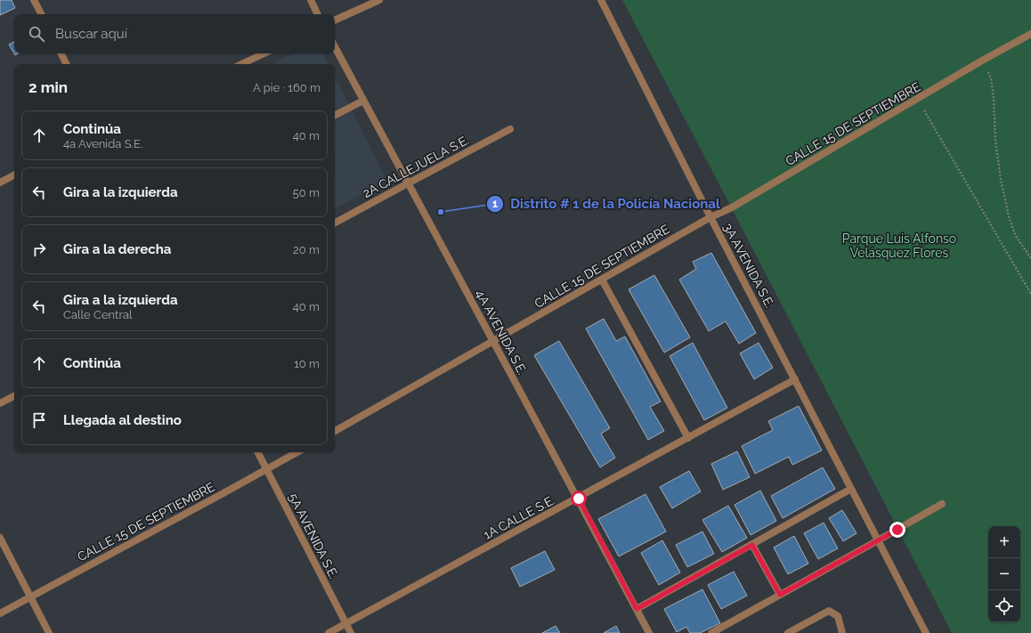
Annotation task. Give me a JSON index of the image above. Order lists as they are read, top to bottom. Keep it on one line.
{"streets":{"street":["CALLE 15 DE SEPTIEMBRE","2A CALLEJUELA S.E.","3A AVENIDA S.E.","4A AVENIDA S.E.","1A CALLE S.E.","5A AVENIDA S.E."]},"crossings":[["CALLE 15 DE SEPTIEMBRE","3A AVENIDA S.E."],["CALLE 15 DE SEPTIEMBRE","4A AVENIDA S.E."],["CALLE 15 DE SEPTIEMBRE","5A AVENIDA S.E."],["2A CALLEJUELA S.E.","4A AVENIDA S.E."],["3A AVENIDA S.E.","1A CALLE S.E."],["4A AVENIDA S.E.","1A CALLE S.E."],["1A CALLE S.E.","5A AVENIDA S.E."]],"parks":["Parque Luis Alfonso Velásquez Flores"],"places":["Distrito # 1 de la Policía Nacional"],"page":{"search":"Buscar aquí","heading":["2 min","A pie · 160 m"],"list":[["Continúa","4a Avenida S.E.","40 m"],["Gira a la izquierda","50 m"],["Gira a la derecha","20 m"],["Gira a la izquierda","Calle Central","40 m"],["Continúa","10 m"],"Llegada al destino"],"map_buttons":["+","−"]}}
